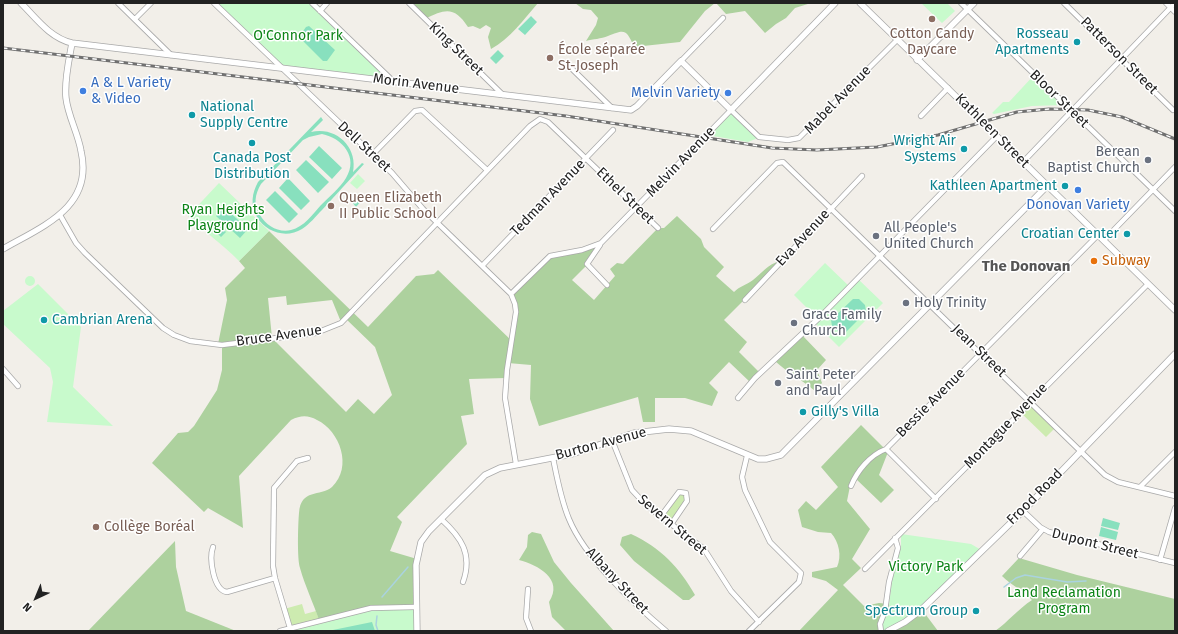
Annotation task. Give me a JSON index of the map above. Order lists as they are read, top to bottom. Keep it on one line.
{"streets":{"street":["King Street","Patterson Street","Morin Avenue","Bloor Street","Mabel Avenue","Kathleen Street","Dell Street","Melvin Avenue","Ethel Street","Tedman Avenue","Eva Avenue","Bruce Avenue","Jean Street","Bessie Avenue","Montague Avenue","Burton Avenue","Frood Road","Severn Street","Dupont Street","Albany Street"]},"crossings":[["King Street","Morin Avenue"],["Morin Avenue","Mabel Avenue"],["Morin Avenue","Dell Street"],["Mabel Avenue","Kathleen Street"],["Mabel Avenue","Melvin Avenue"],["Kathleen Street","Bessie Avenue"],["Kathleen Street","Montague Avenue"],["Kathleen Street","Burton Avenue"],["Dell Street","Melvin Avenue"],["Dell Street","Tedman Avenue"],["Dell Street","Bruce Avenue"],["Melvin Avenue","Ethel Street"],["Ethel Street","Tedman Avenue"],["Ethel Street","Bruce Avenue"],["Eva Avenue","Jean Street"],["Jean Street","Bessie Avenue"],["Jean Street","Montague Avenue"],["Jean Street","Burton Avenue"],["Jean Street","Frood Road"],["Burton Avenue","Severn Street"],["Burton Avenue","Albany Street"],["Frood Road","Dupont Street"]],"districts":["The Donovan"],"parks":["O'Connor Park","Ryan Heights Playground","Victory Park","Land Reclamation Program"],"places":["Cotton Candy Daycare","Rosseau Apartments","École séparée St-Joseph","A & L Variety & Video","Melvin Variety","National Supply Centre","Canada Post Distribution","Wright Air Systems","Berean Baptist Church","Kathleen Apartment","Donovan Variety","Queen Elizabeth II Public School","Croatian Center","All People's United Church","Subway","Holy Trinity","Cambrian Arena","Grace Family Church","Saint Peter and Paul","Gilly's Villa","Collège Boréal","Spectrum Group"],"north":"bottom left"}
